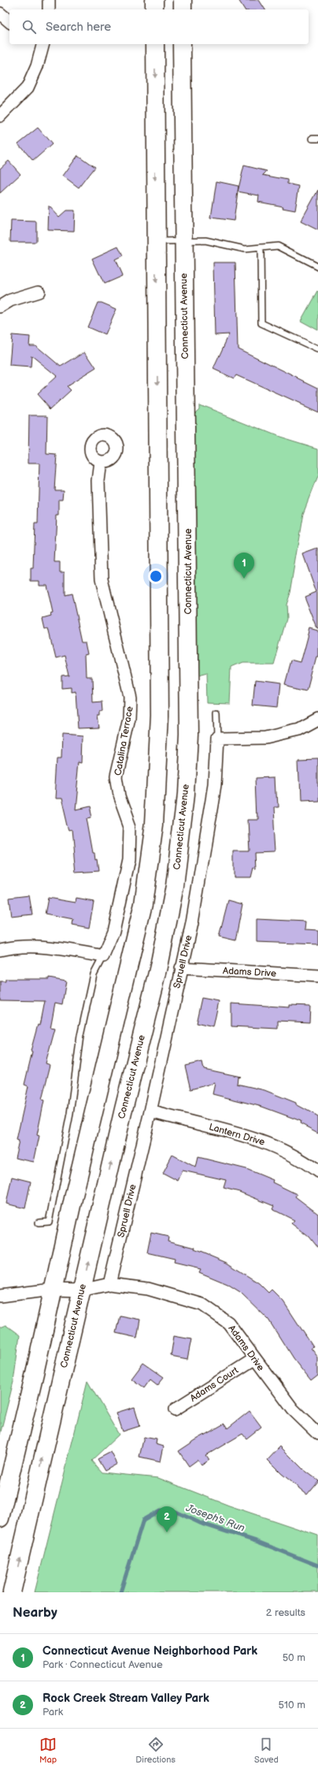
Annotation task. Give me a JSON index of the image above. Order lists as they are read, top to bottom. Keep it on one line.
{"streets":{"main road":["Connecticut Avenue"],"street":["Catalina Terrace","Spruell Drive","Adams Drive","Lantern Drive","Adams Court"]},"crossings":[["Connecticut Avenue","Adams Drive"],["Spruell Drive","Adams Drive"],["Spruell Drive","Lantern Drive"],["Adams Drive","Adams Court"]],"water":["Joseph's Run"],"page":{"search":"Search here","pins":["1","2"],"heading":["Nearby","2 results"],"list":[{"mark":"1","name":"Connecticut Avenue Neighborhood Park","note":"Park · Connecticut Avenue","value":"50 m"},{"mark":"2","name":"Rock Creek Stream Valley Park","note":"Park","value":"510 m"}],"nav":["Map","Directions","Saved"]}}
